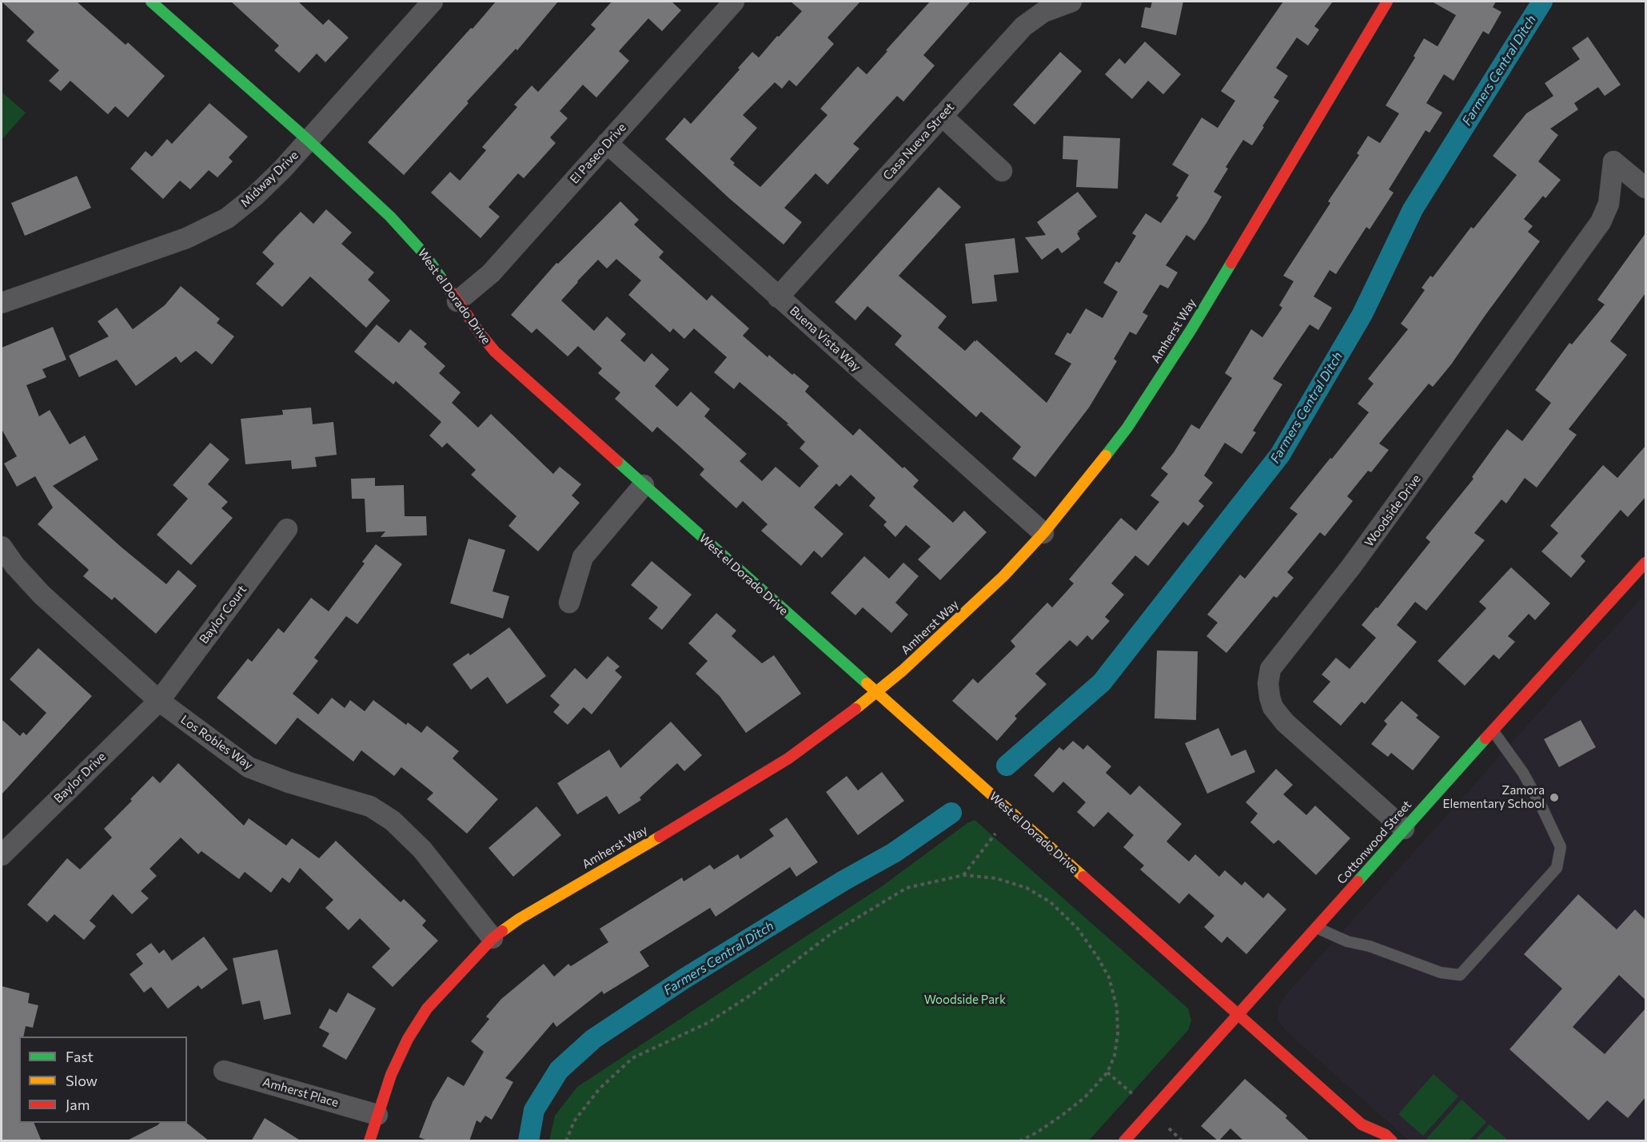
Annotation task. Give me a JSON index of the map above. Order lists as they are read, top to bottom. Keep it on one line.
{"streets":{"street":["Casa Nueva Street","El Paseo Drive","Midway Drive","West el Dorado Drive","Amherst Way","Buena Vista Way","Woodside Drive","Baylor Court","Los Robles Way","Baylor Drive","Cottonwood Street","Amherst Place"]},"crossings":[["Casa Nueva Street","Buena Vista Way"],["El Paseo Drive","West el Dorado Drive"],["El Paseo Drive","Buena Vista Way"],["Midway Drive","West el Dorado Drive"],["West el Dorado Drive","Amherst Way"],["West el Dorado Drive","Cottonwood Street"],["Amherst Way","Buena Vista Way"],["Amherst Way","Los Robles Way"],["Amherst Way","Amherst Place"],["Woodside Drive","Cottonwood Street"],["Baylor Court","Los Robles Way"],["Baylor Court","Baylor Drive"],["Los Robles Way","Baylor Drive"]],"water":["Farmers Central Ditch"],"parks":["Woodside Park"],"places":["Zamora Elementary School"],"legend":["Fast","Slow","Jam"]}
